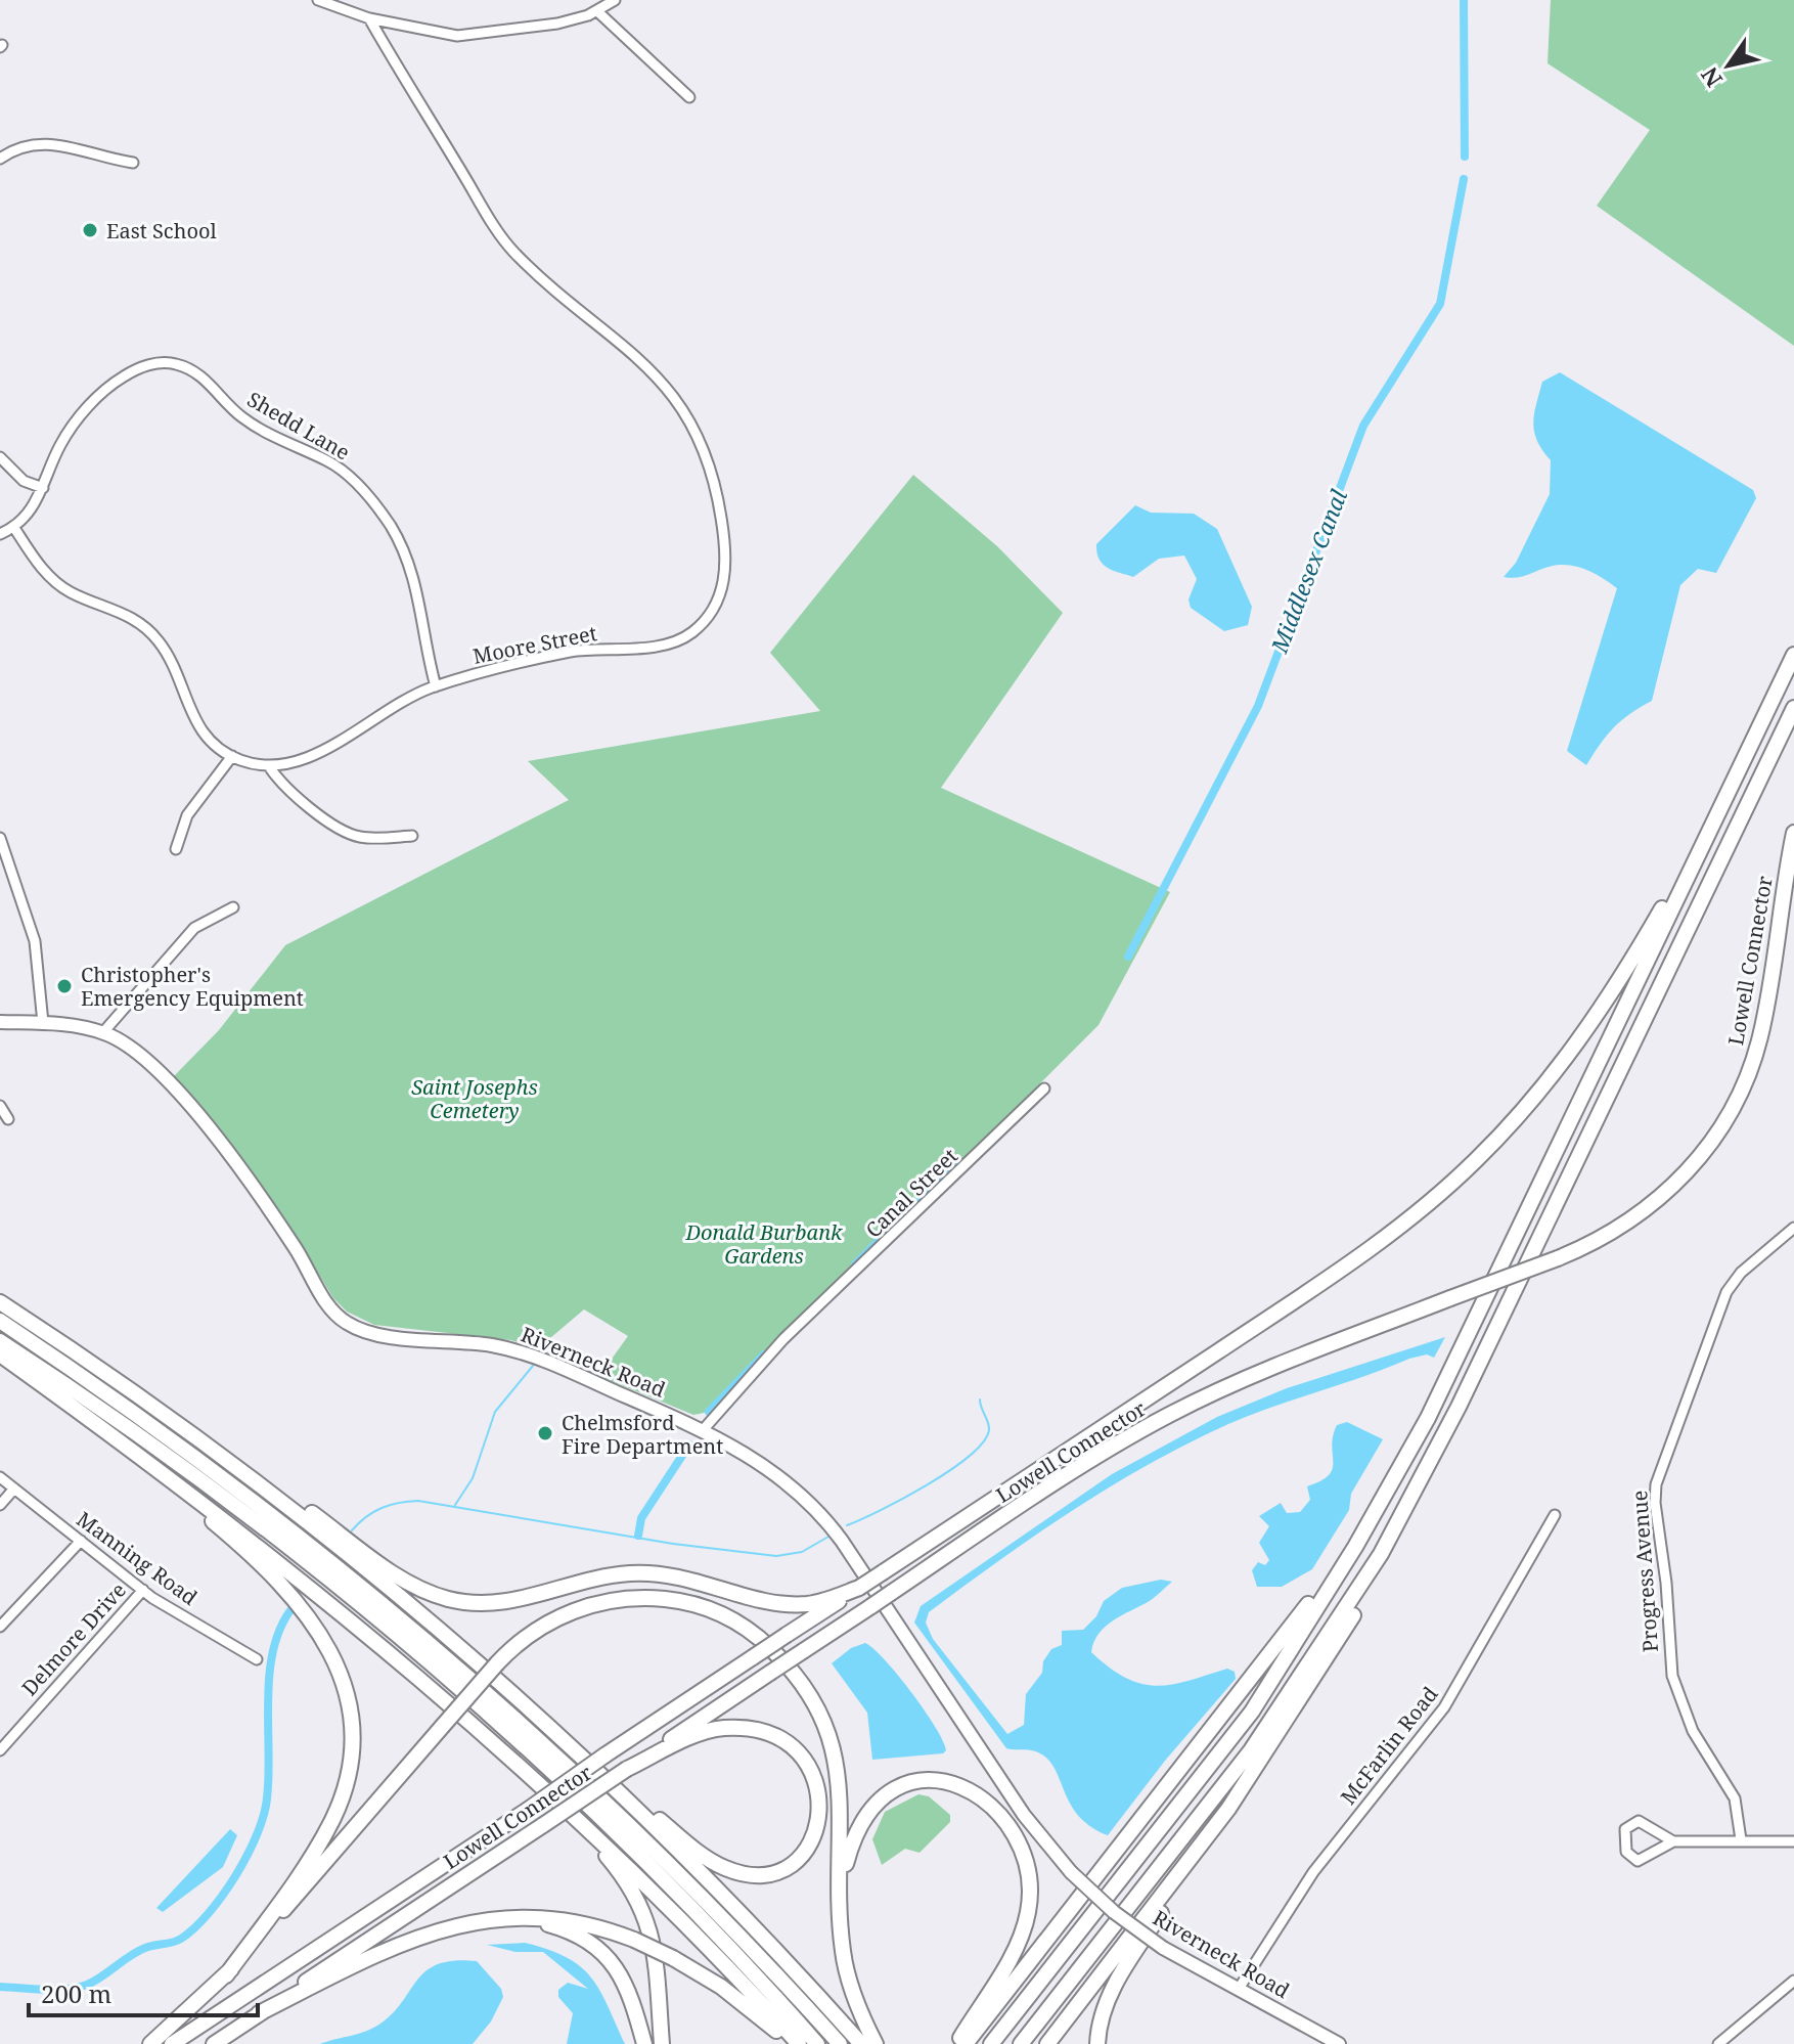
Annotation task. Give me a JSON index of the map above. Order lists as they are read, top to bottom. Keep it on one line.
{"streets":{"highway":["Lowell Connector"],"main road":["Riverneck Road"],"street":["Shedd Lane","Moore Street","Canal Street","Manning Road","Progress Avenue","Delmore Drive","McFarlin Road"]},"crossings":[["Shedd Lane","Moore Street"],["Canal Street","Riverneck Road"],["Riverneck Road","McFarlin Road"],["Manning Road","Delmore Drive"]],"water":["Middlesex Canal"],"parks":["Saint Josephs Cemetery","Donald Burbank Gardens"],"places":["East School","Christopher's Emergency Equipment","Chelmsford Fire Department"],"scale_bar":"200 m","north":"bottom left"}
